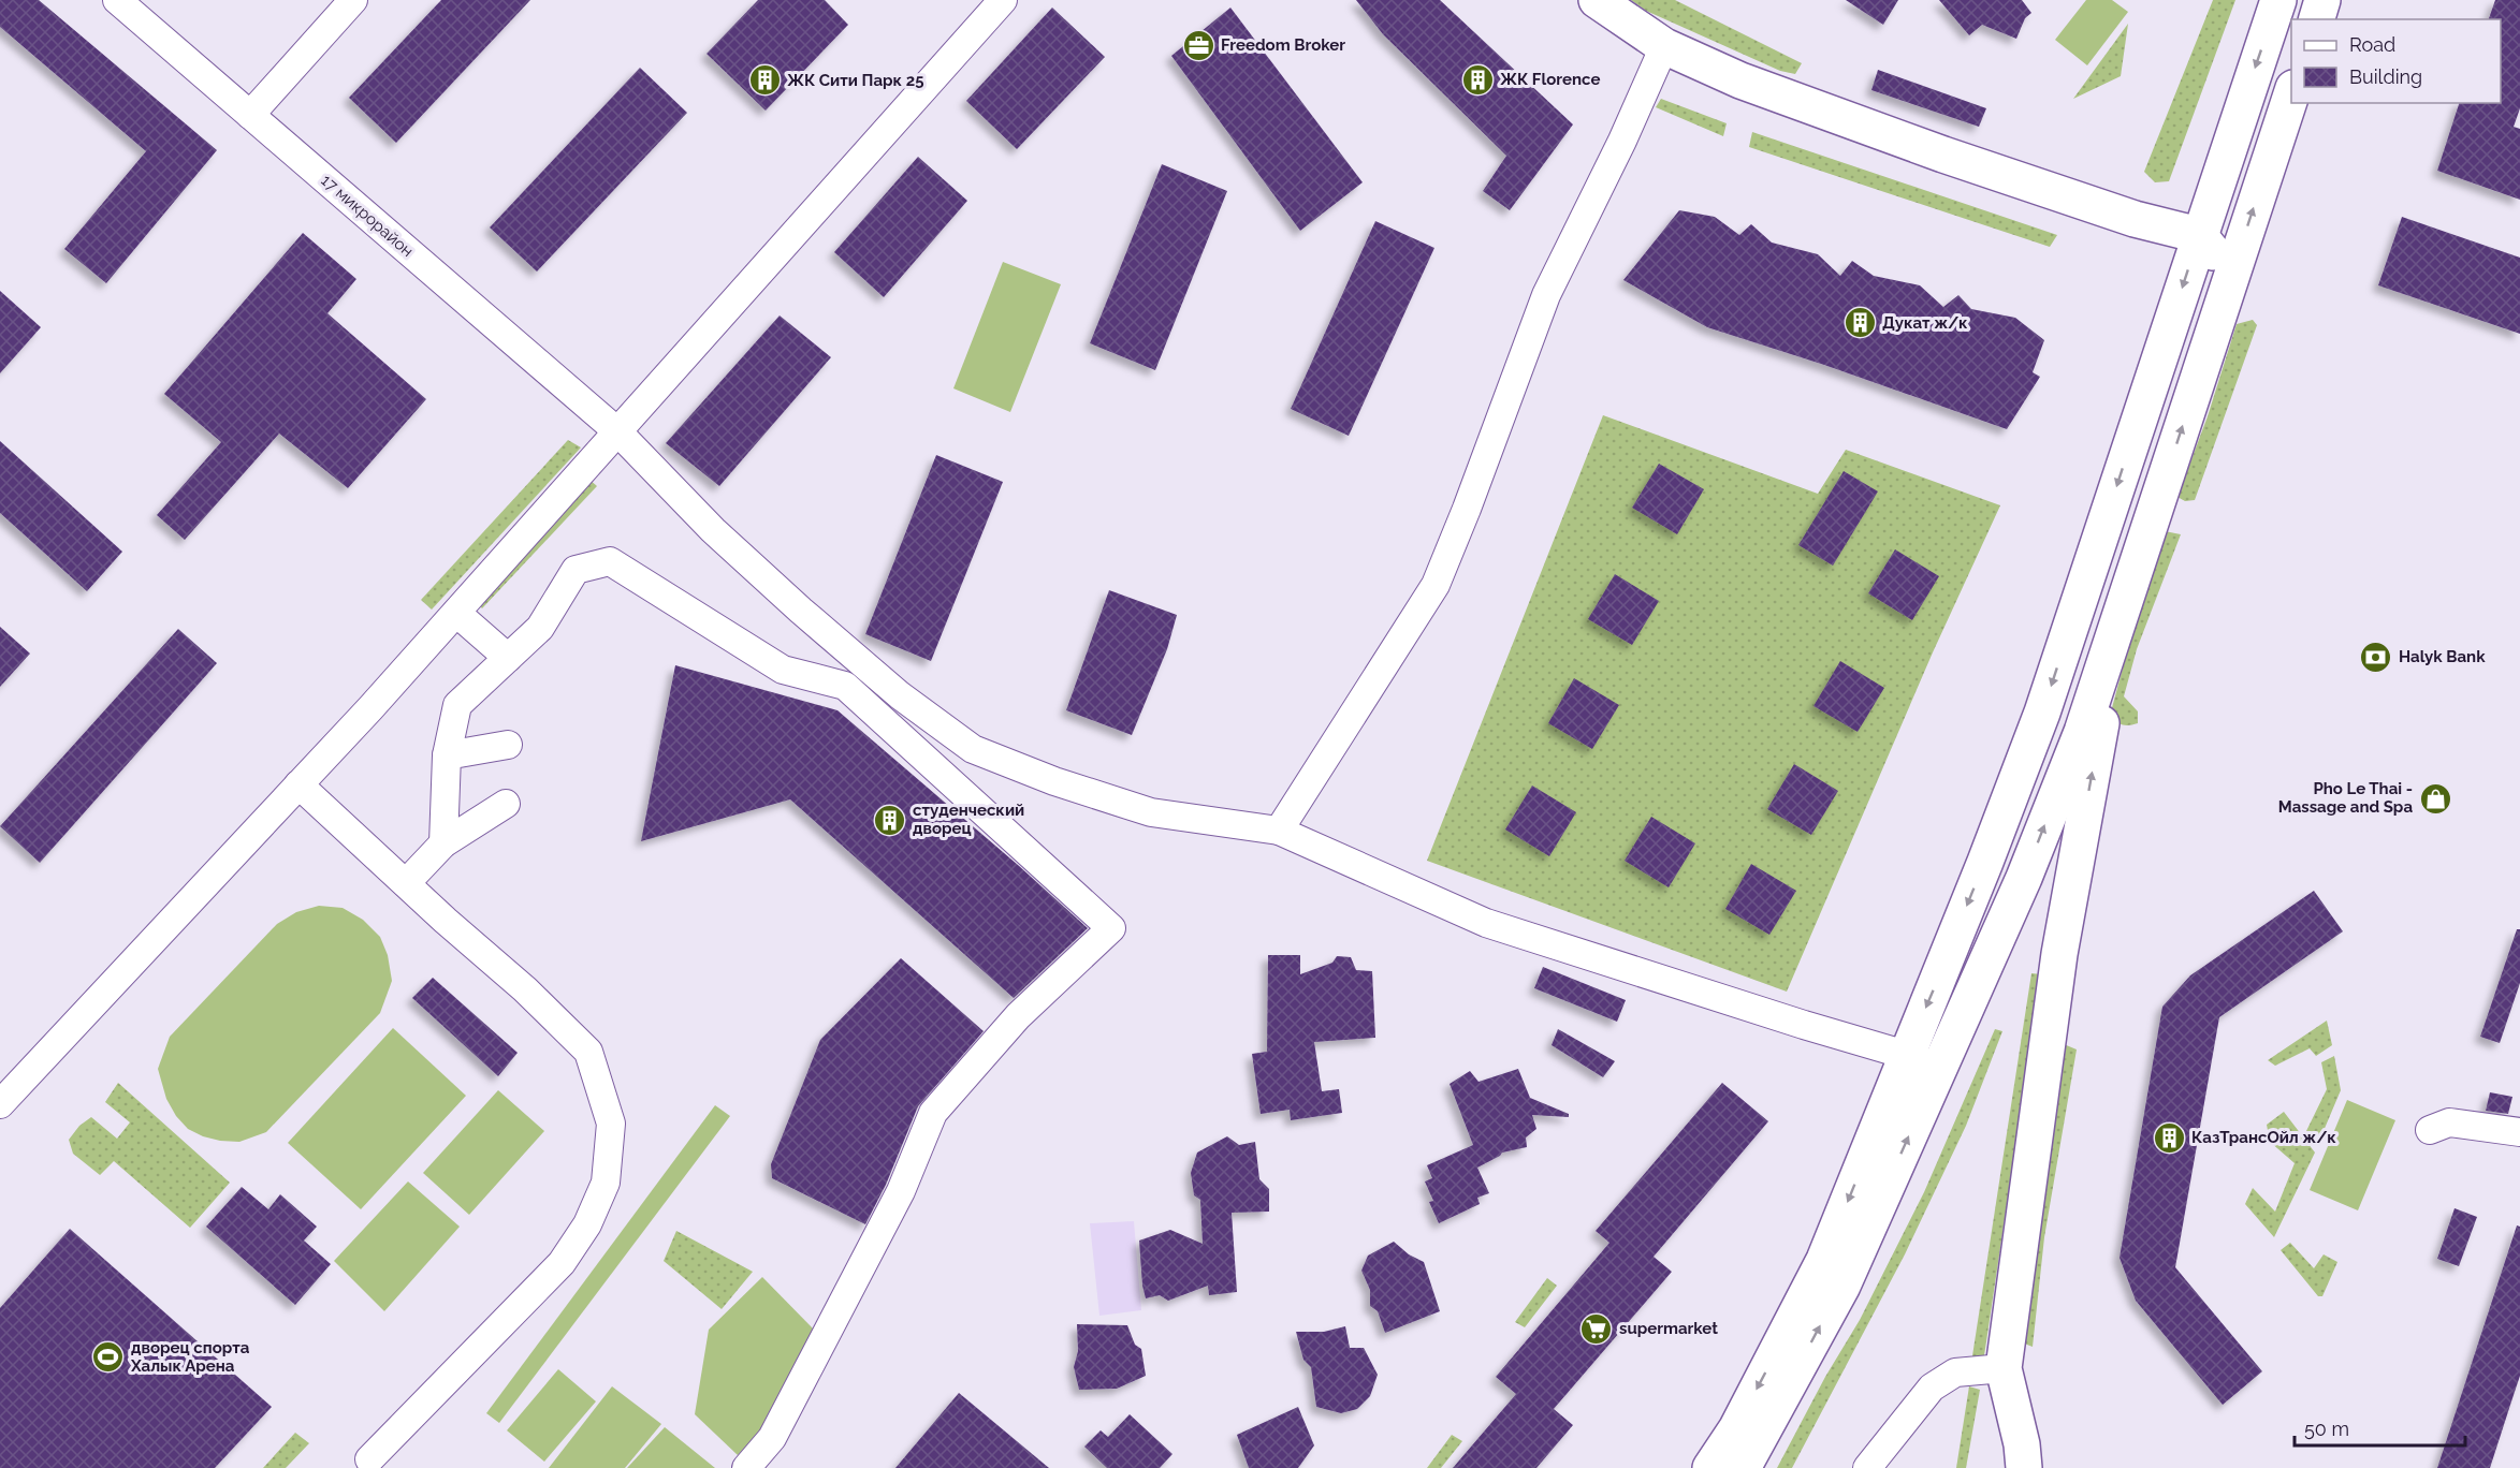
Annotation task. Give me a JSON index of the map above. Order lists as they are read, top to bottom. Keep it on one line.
{"streets":{"street":["17 микрорайон"]},"places":{"office":["Freedom Broker"],"building":["ЖК Florence","ЖК Сити Парк 25","Дукат ж/к","студенческий дворец","КазТрансОйл ж/к"],"bank":["Halyk Bank"],"shop":["Pho Le Thai - Massage and Spa"],"supermarket":["supermarket"],"sports":["дворец спорта Халык Арена"]},"legend":["Road","Building"],"scale_bar":"50 m"}
